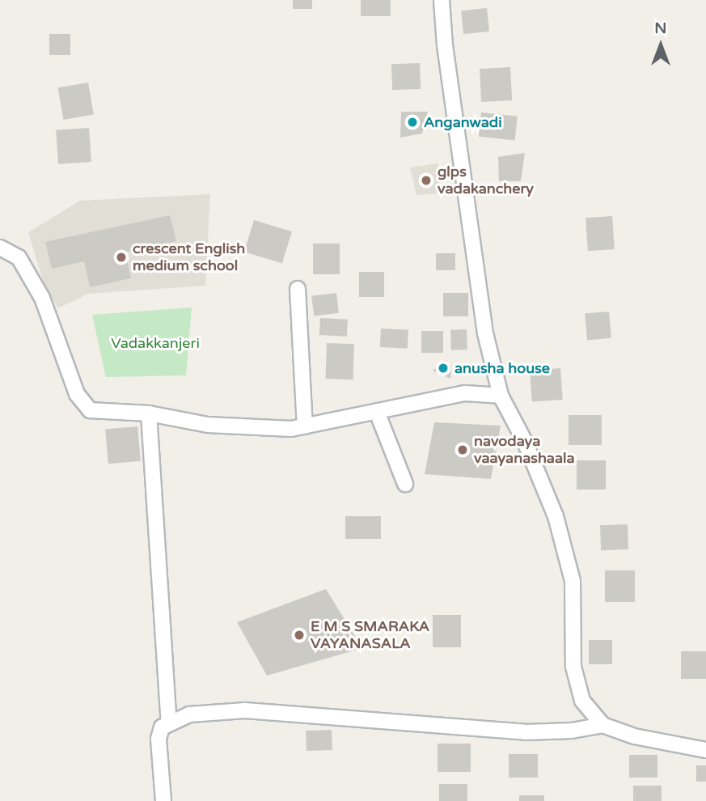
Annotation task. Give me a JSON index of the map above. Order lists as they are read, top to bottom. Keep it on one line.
{"parks":["Vadakkanjeri"],"places":["Anganwadi","glps vadakanchery","crescent English medium school","anusha house","navodaya vaayanashaala","E M S SMARAKA VAYANASALA"],"north":"top"}
